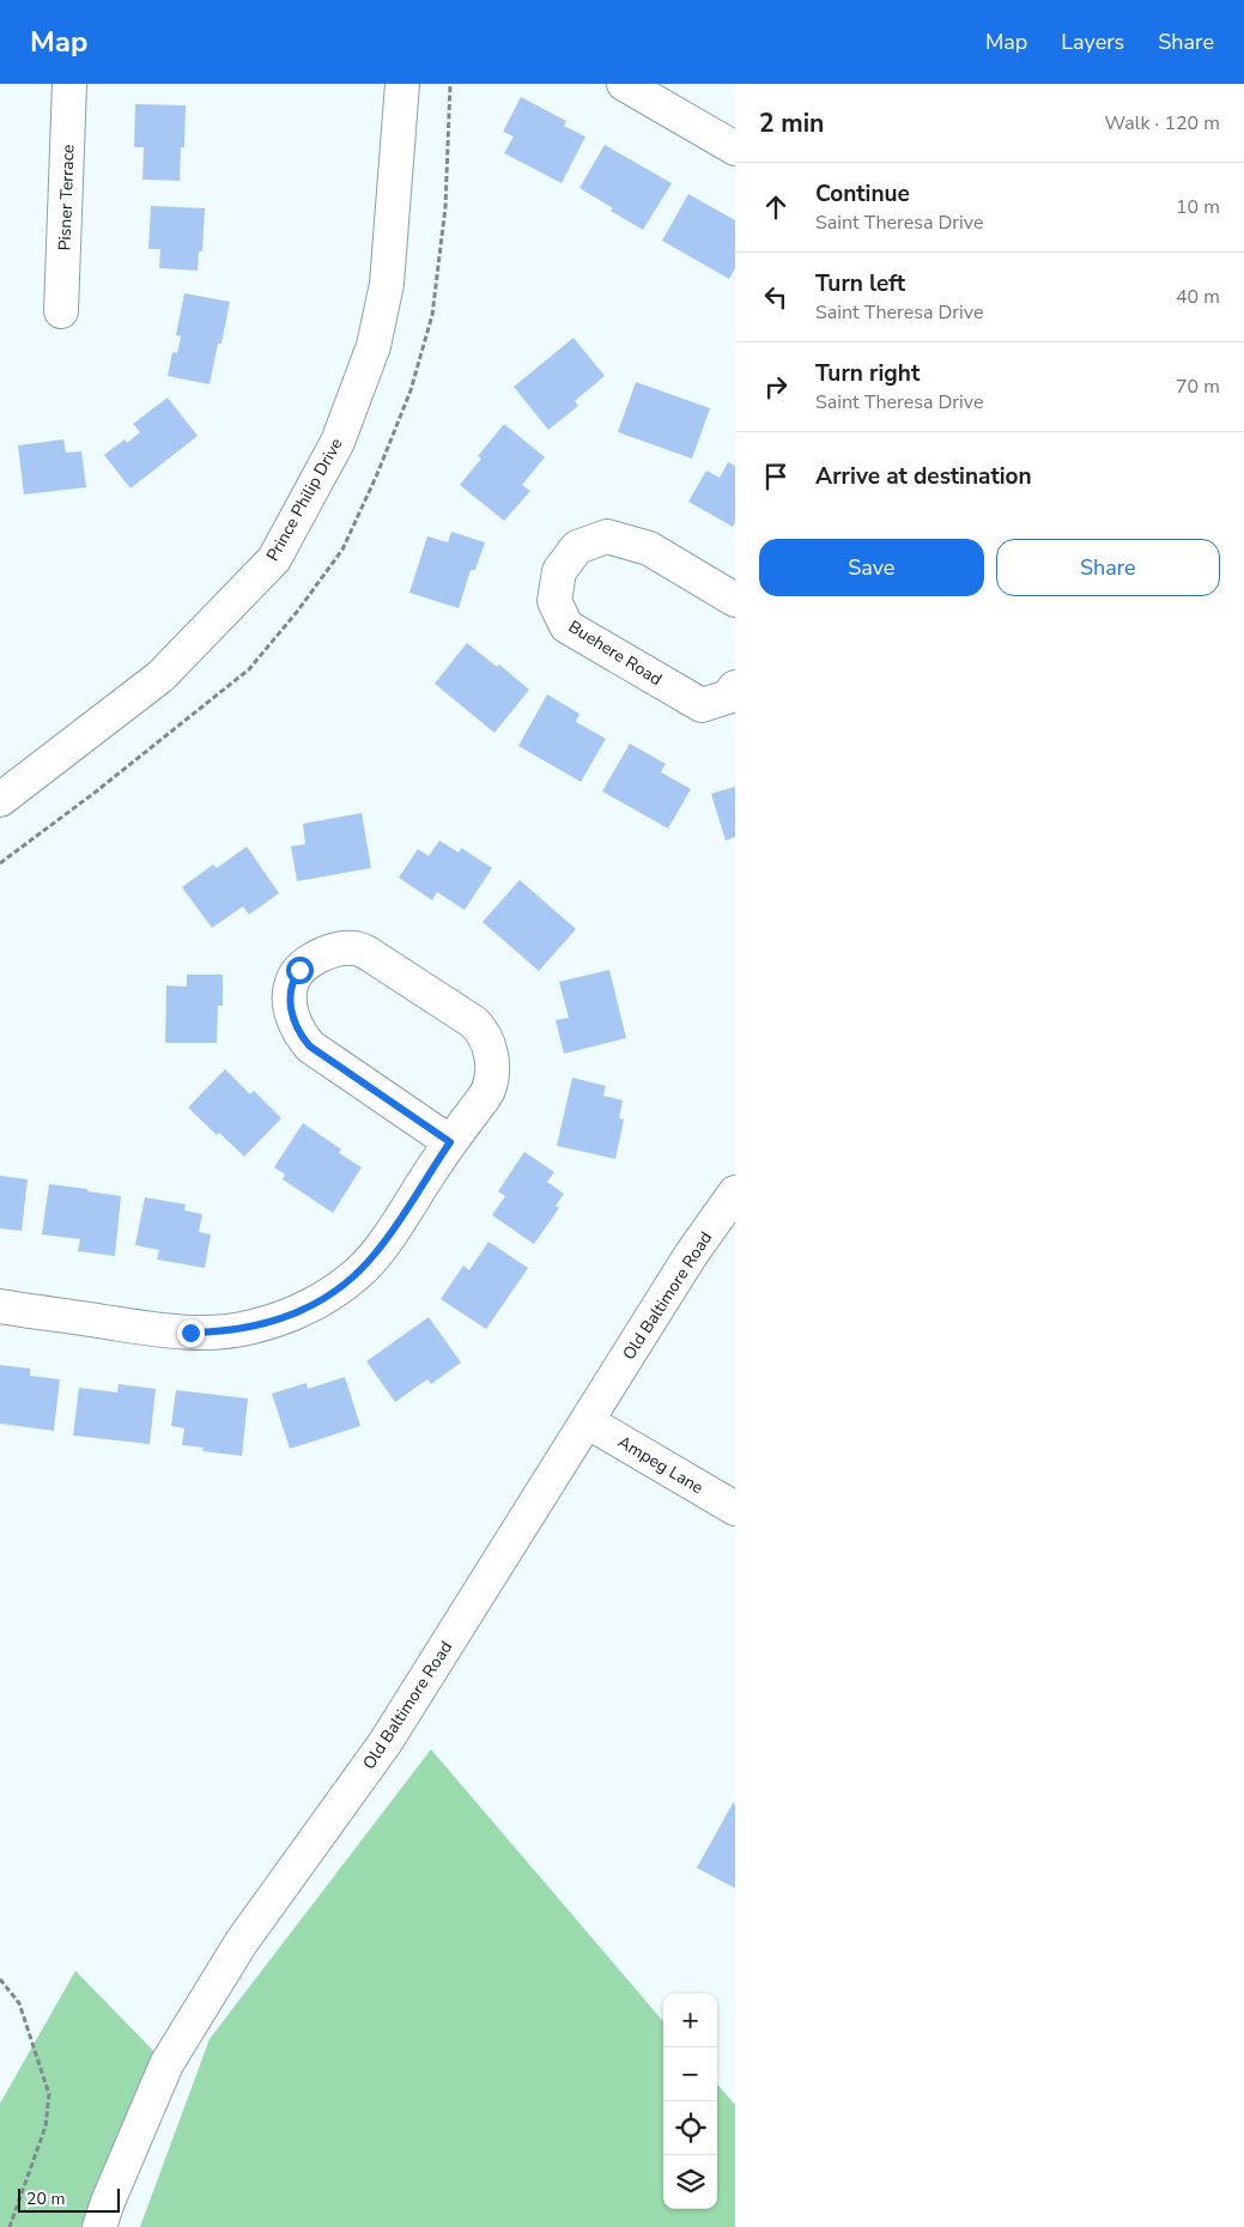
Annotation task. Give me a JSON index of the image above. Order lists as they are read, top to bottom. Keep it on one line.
{"streets":{"street":["Pisner Terrace","Prince Philip Drive","Buehere Road","Old Baltimore Road","Ampeg Lane"]},"crossings":[["Old Baltimore Road","Ampeg Lane"]],"scale_bar":"20 m","page":{"header":"Map","nav":["Map","Layers","Share"],"heading":["2 min","Walk · 120 m"],"list":[["Continue","Saint Theresa Drive","10 m"],["Turn left","Saint Theresa Drive","40 m"],["Turn right","Saint Theresa Drive","70 m"],"Arrive at destination"],"buttons":["Save","Share"],"map_buttons":["+","−"],"scale":"20 m"}}
